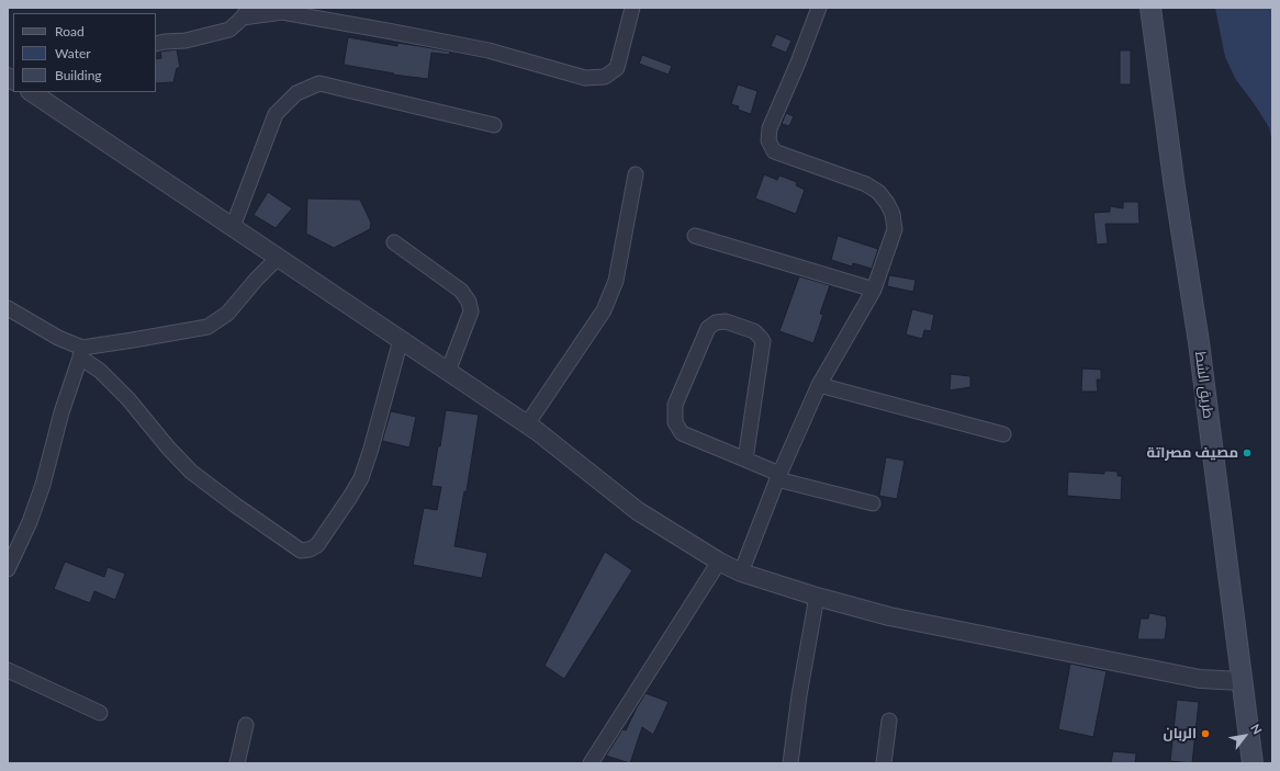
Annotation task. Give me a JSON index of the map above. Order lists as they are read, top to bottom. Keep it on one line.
{"streets":{"main road":["طريق الشط"]},"places":["مصيف مصراتة","الربان"],"legend":["Road","Water","Building"],"north":"top right"}
